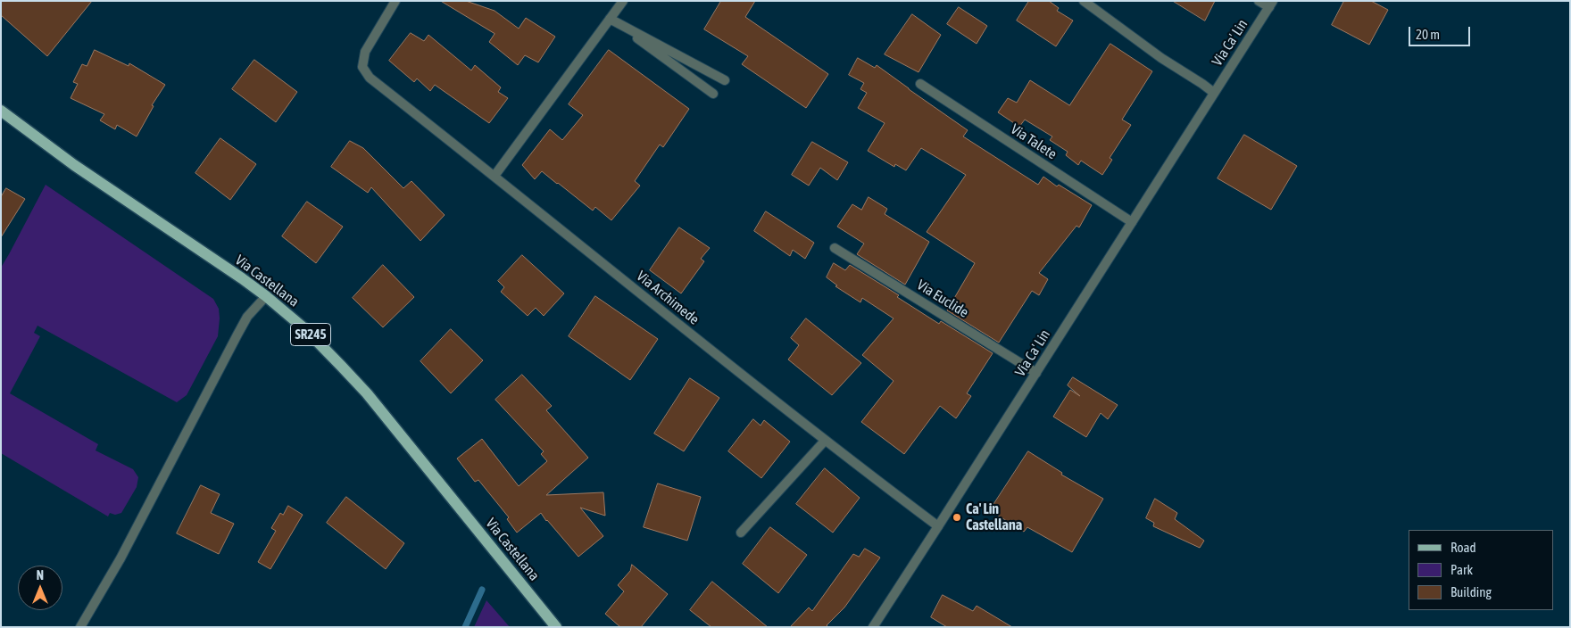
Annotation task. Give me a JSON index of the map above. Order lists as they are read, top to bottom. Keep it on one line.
{"streets":{"main road":["Via Castellana","SR245"],"street":["Via Ca' Lin","Via Talete","Via Archimede","Via Euclide"]},"crossings":[["Via Ca' Lin","Via Talete"],["Via Ca' Lin","Via Archimede"],["Via Ca' Lin","Via Euclide"]],"places":["Ca' Lin Castellana"],"legend":["Road","Park","Building"],"scale_bar":"20 m","north":"top"}
